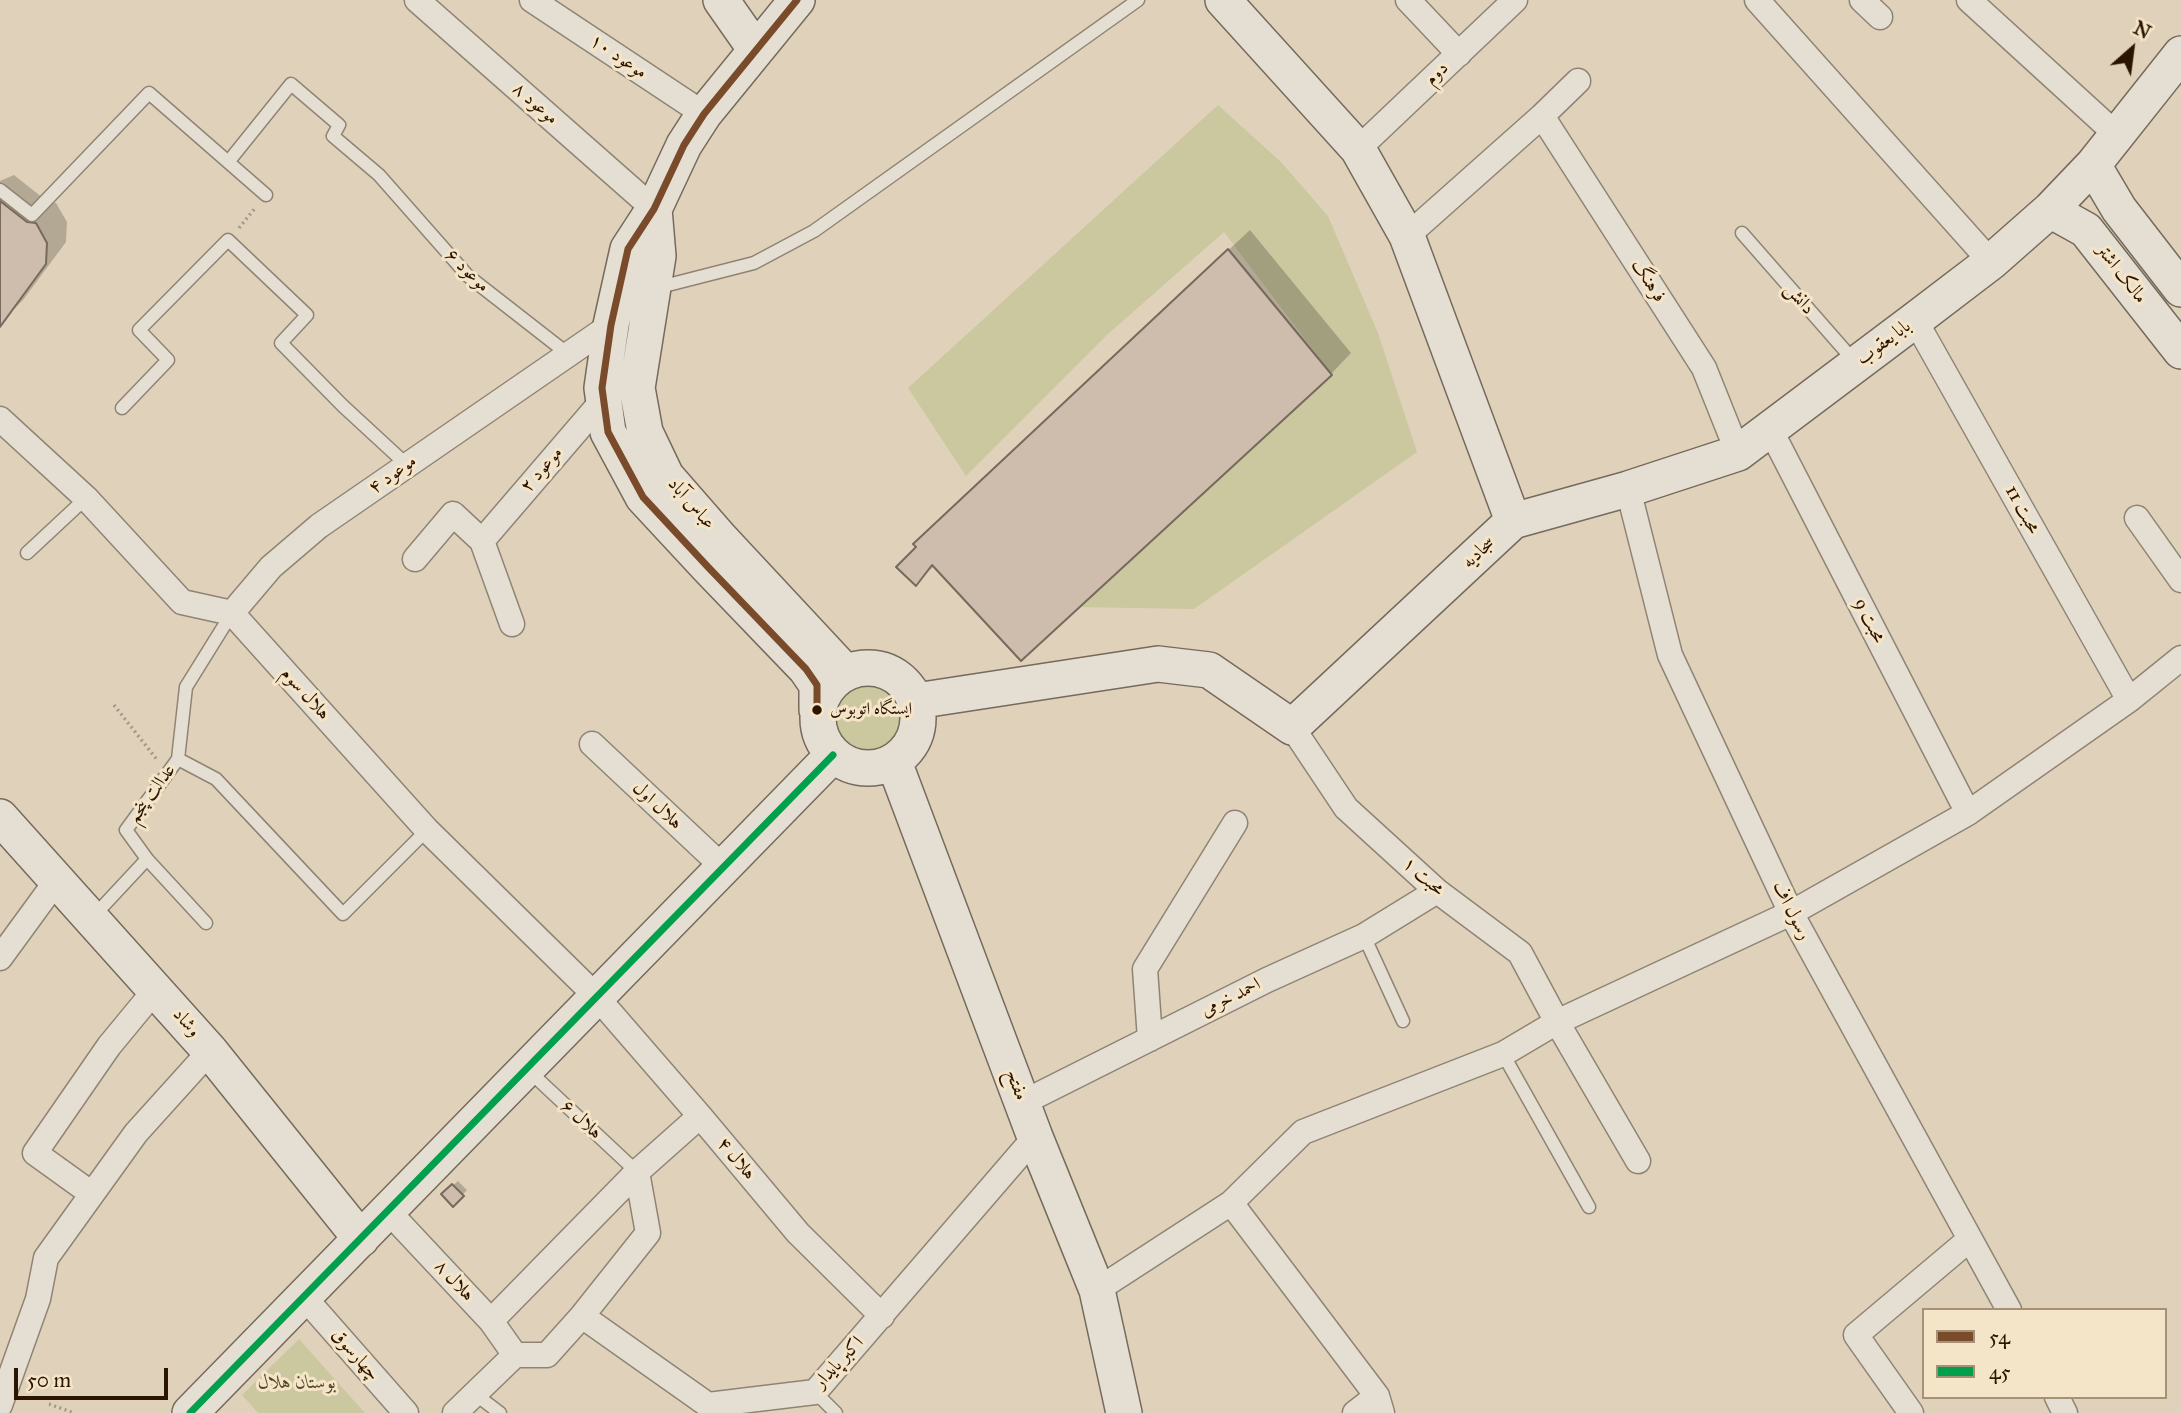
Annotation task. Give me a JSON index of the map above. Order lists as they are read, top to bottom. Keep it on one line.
{"streets":{"main road":["مالک اشتر","بابا یعقوب","عباس آباد","سجادیه","وشاد","مفتح"],"street":["موعود ۱۰","دوم","موعود ۸","فرهنگ","موعود ۲","موعود ۴","محبت 11","محبت 9","هلال سوم","هلال اول","محبت ۱","رسول اف","احمد خرمی","هلال ۴","هلال ۸","چهارسوق","اکبر پایدار"],"lane":["موعود ۶","دانش","عدالت پنجم","هلال ۶"]},"crossings":[["موعود ۱۰","عباس آباد"],["دوم","سجادیه"],["موعود ۸","عباس آباد"],["موعود ۶","موعود ۴"],["مالک اشتر","بابا یعقوب"],["فرهنگ","بابا یعقوب"],["دانش","بابا یعقوب"],["بابا یعقوب","محبت 11"],["بابا یعقوب","سجادیه"],["بابا یعقوب","محبت 9"],["بابا یعقوب","رسول اف"],["موعود ۲","عباس آباد"],["موعود ۴","عباس آباد"],["موعود ۴","هلال سوم"],["موعود ۴","عدالت پنجم"],["عباس آباد","مفتح"],["سجادیه","محبت ۱"],["هلال سوم","عدالت پنجم"],["هلال سوم","هلال ۴"],["محبت ۱","احمد خرمی"],["احمد خرمی","مفتح"],["مفتح","اکبر پایدار"],["هلال ۴","اکبر پایدار"]],"parks":["بوستان هلال"],"places":["ایستگاه اتوبوس"],"lines":["transit line 54","transit line 45"],"legend":["54","45"],"scale_bar":"50 m","north":"top right"}
